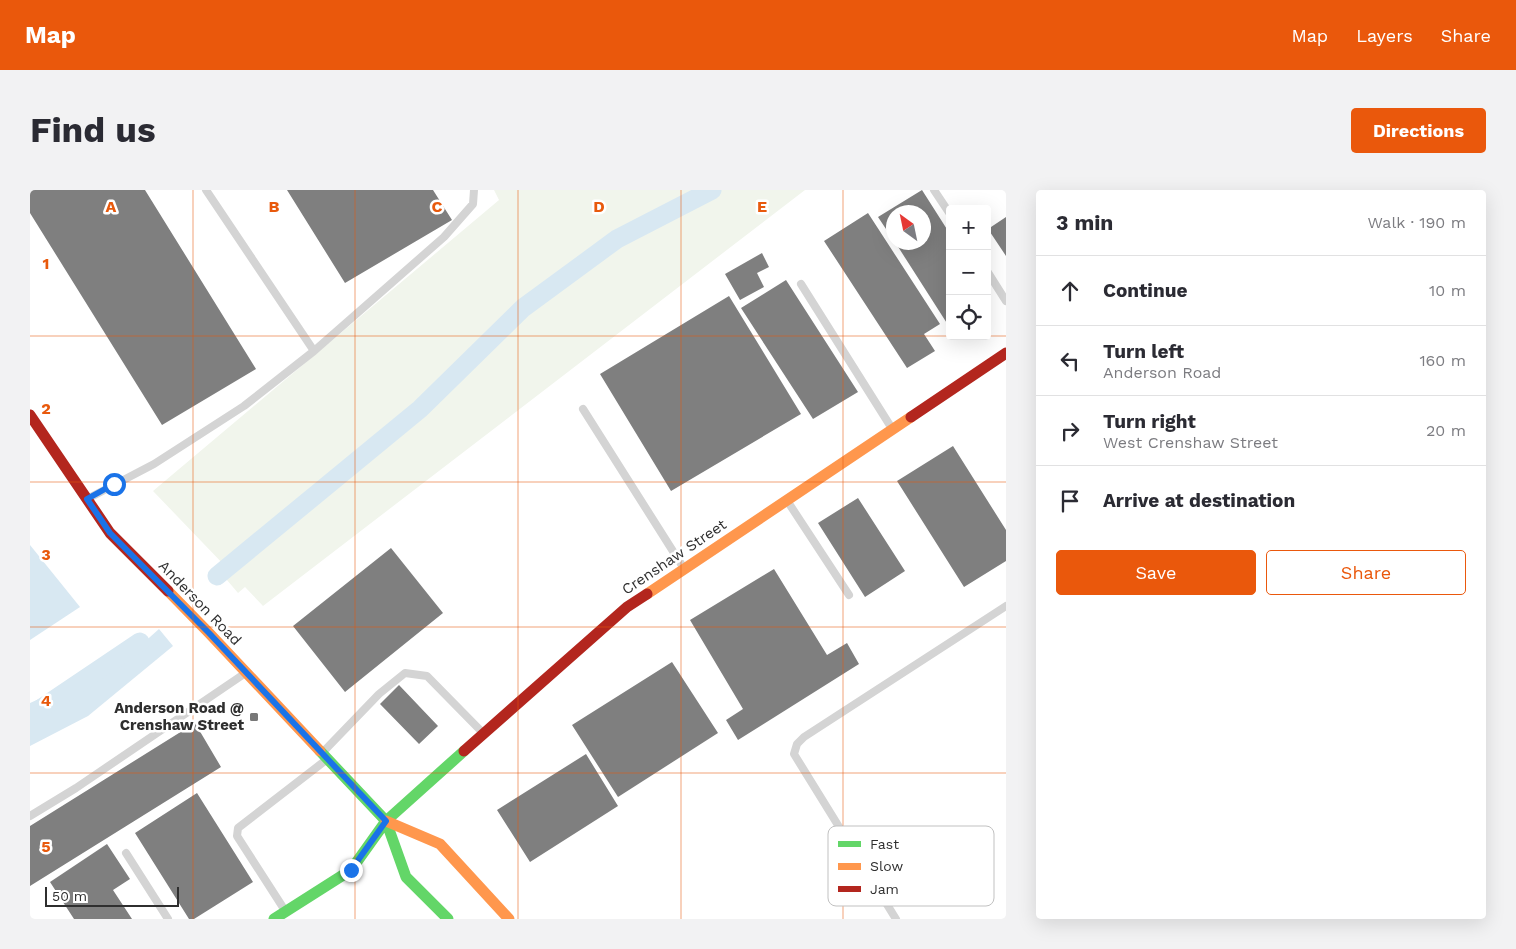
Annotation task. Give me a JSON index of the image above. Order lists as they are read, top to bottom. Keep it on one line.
{"streets":{"street":["Crenshaw Street","Anderson Road"]},"crossings":[["Crenshaw Street","Anderson Road"]],"places":{"transit":["Anderson Road @ Crenshaw Street"]},"legend":["Fast","Slow","Jam"],"scale_bar":"50 m","north":"top left","page":{"header":"Map","nav":["Map","Layers","Share"],"buttons":["Directions",["Save","Share"]],"title":"Find us","heading":["3 min","Walk · 190 m"],"map_buttons":["+","−"],"list":[["Continue","10 m"],["Turn left","Anderson Road","160 m"],["Turn right","West Crenshaw Street","20 m"],"Arrive at destination"],"scale":"50 m"},"grid":{"columns":["A","B","C","D","E"],"rows":["1","2","3","4","5"]}}
